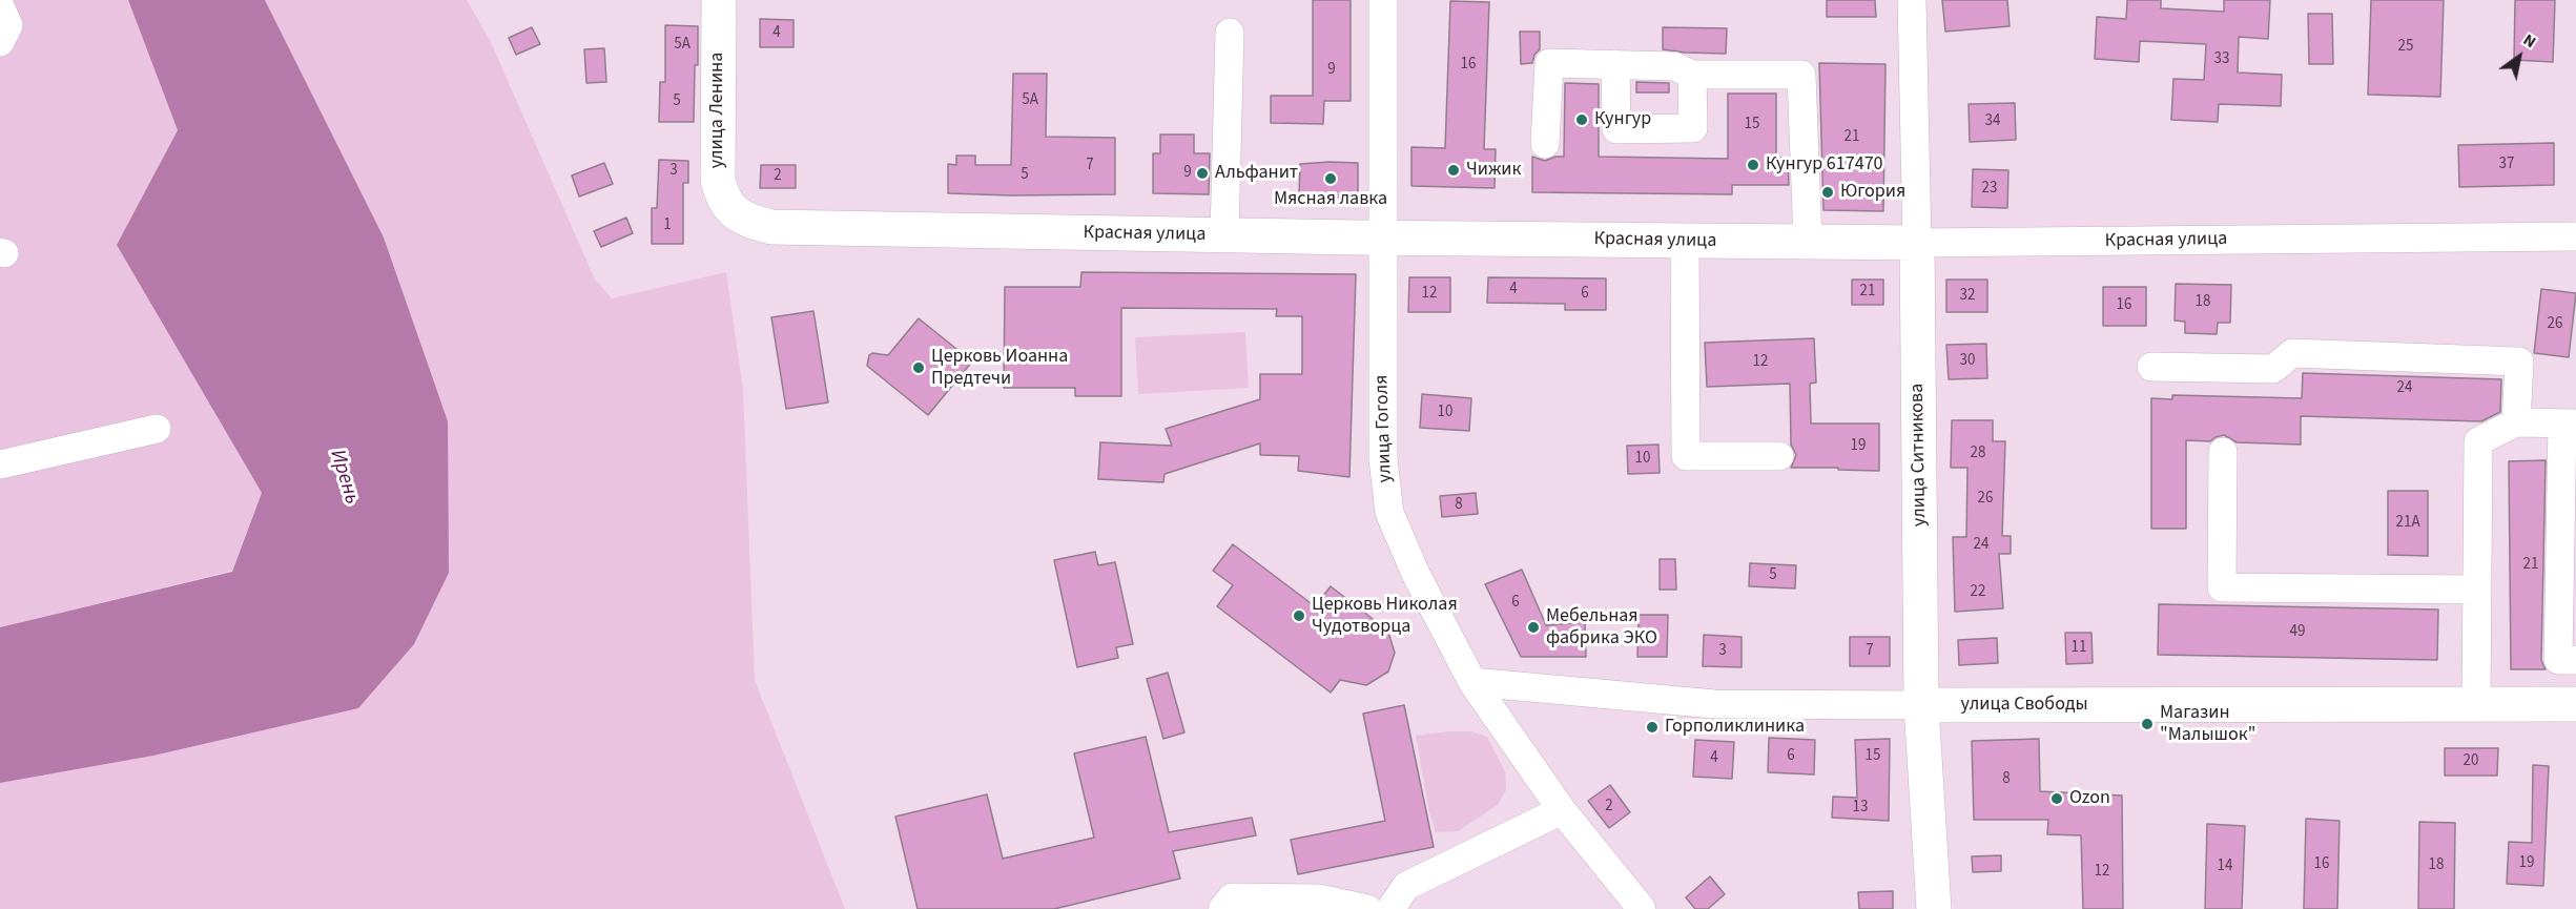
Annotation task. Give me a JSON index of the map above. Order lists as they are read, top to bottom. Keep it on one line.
{"streets":{"main road":["улица Ленина","Красная улица","улица Ситникова","улица Свободы"],"street":["улица Гоголя"]},"crossings":[["улица Ленина","Красная улица"],["Красная улица","улица Гоголя"],["Красная улица","улица Ситникова"],["улица Гоголя","улица Свободы"],["улица Ситникова","улица Свободы"]],"water":["Ирень"],"places":["Кунгур","Кунгур 617470","Чижик","Альфанит","Мясная лавка","Югория","Церковь Иоанна Предтечи","Церковь Николая Чудотворца","Мебельная фабрика ЭКО","Магазин \"Малышок\"","Горполиклиника","Ozon"],"house_numbers":["4","5А","25","33","16","9","5А","5","34","15","21","37","7","3","9","5","2","23","1","4","21","12","6","32","18","16","26","30","12","24","10","19","28","10","26","8","21А","24","21","5","22","6","49","11","3","7","6","15","4","20","8","2","13","19","16","18","14","12"],"north":"top right"}
